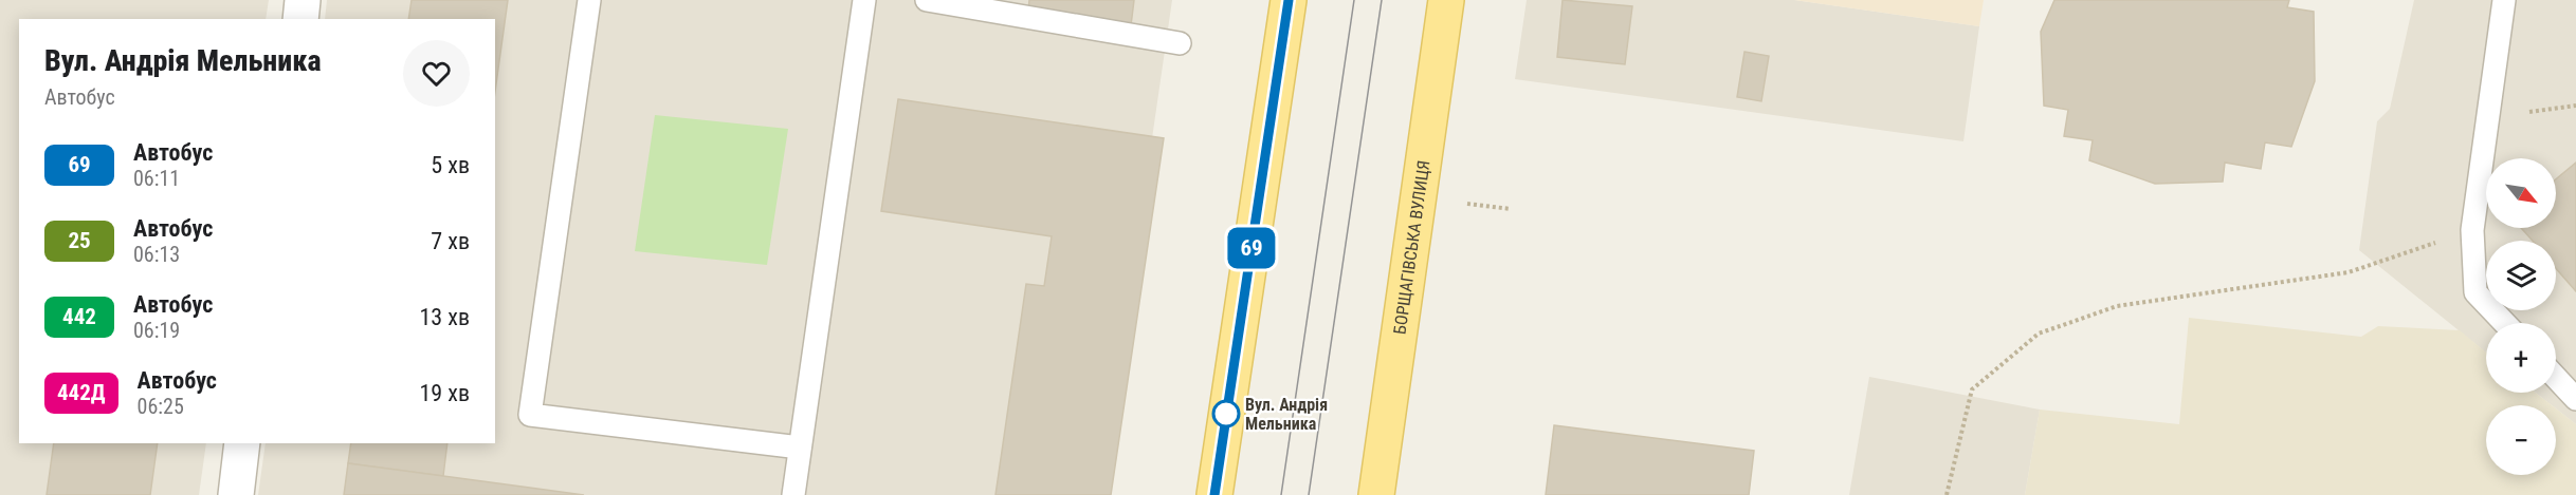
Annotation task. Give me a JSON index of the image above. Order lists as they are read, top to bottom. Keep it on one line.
{"streets":{"main road":["БОРЩАГІВСЬКА ВУЛИЦЯ"]},"places":["Вул. Андрія Мельника"],"lines":["bus line 69"],"north":"bottom right","page":{"on_map":"69","heading":["Вул. Андрія Мельника","Автобус"],"list":[{"mark":"69","name":"Автобус","note":"06:11","value":"5 хв"},{"mark":"25","name":"Автобус","note":"06:13","value":"7 хв"},{"mark":"442","name":"Автобус","note":"06:19","value":"13 хв"},{"mark":"442Д","name":"Автобус","note":"06:25","value":"19 хв"}],"map_buttons":["+","−"]}}
